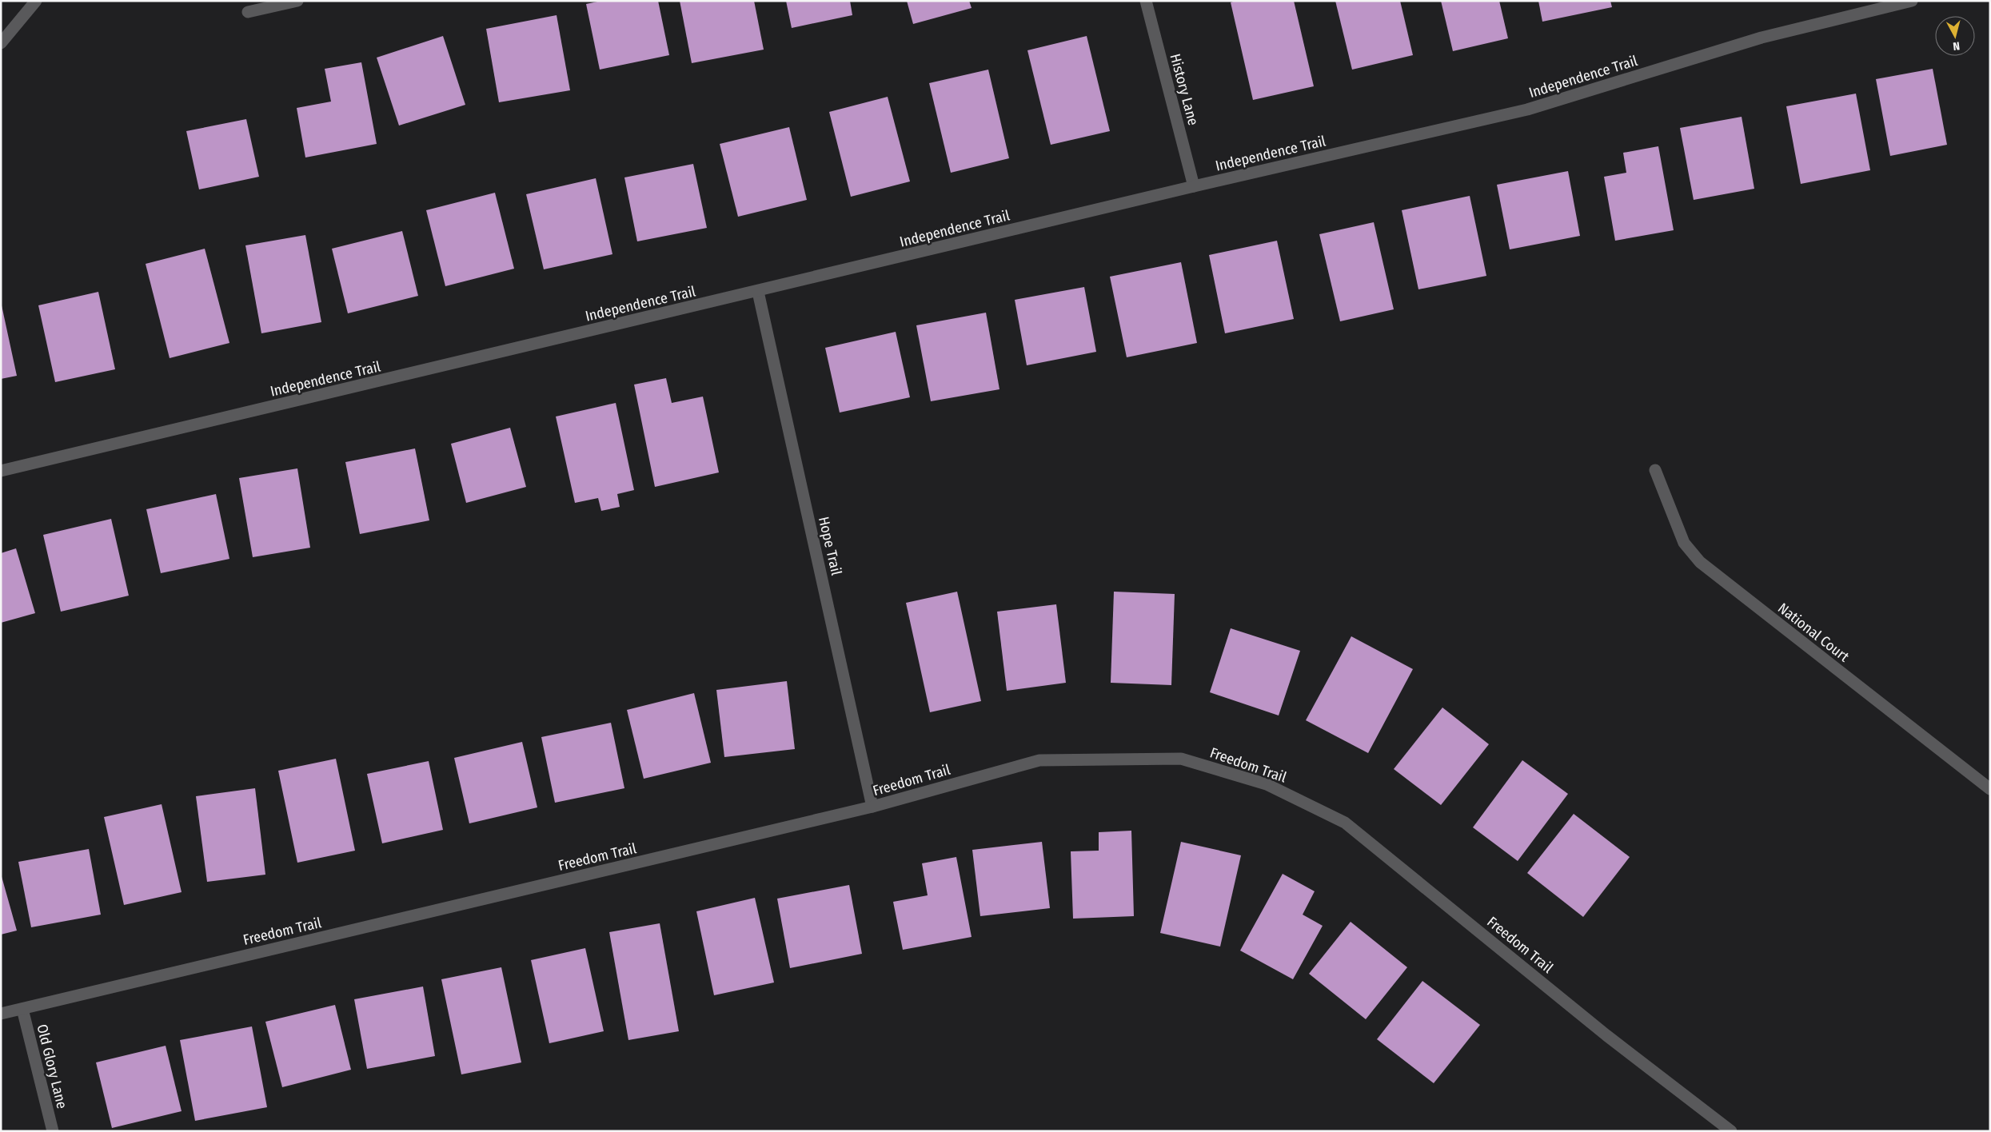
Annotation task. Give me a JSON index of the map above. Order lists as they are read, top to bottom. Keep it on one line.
{"streets":{"street":["Independence Trail","History Lane","Hope Trail","National Court","Freedom Trail","Old Glory Lane"]},"crossings":[["Independence Trail","History Lane"],["Independence Trail","Hope Trail"],["Hope Trail","Freedom Trail"],["Freedom Trail","Old Glory Lane"]],"north":"bottom"}
